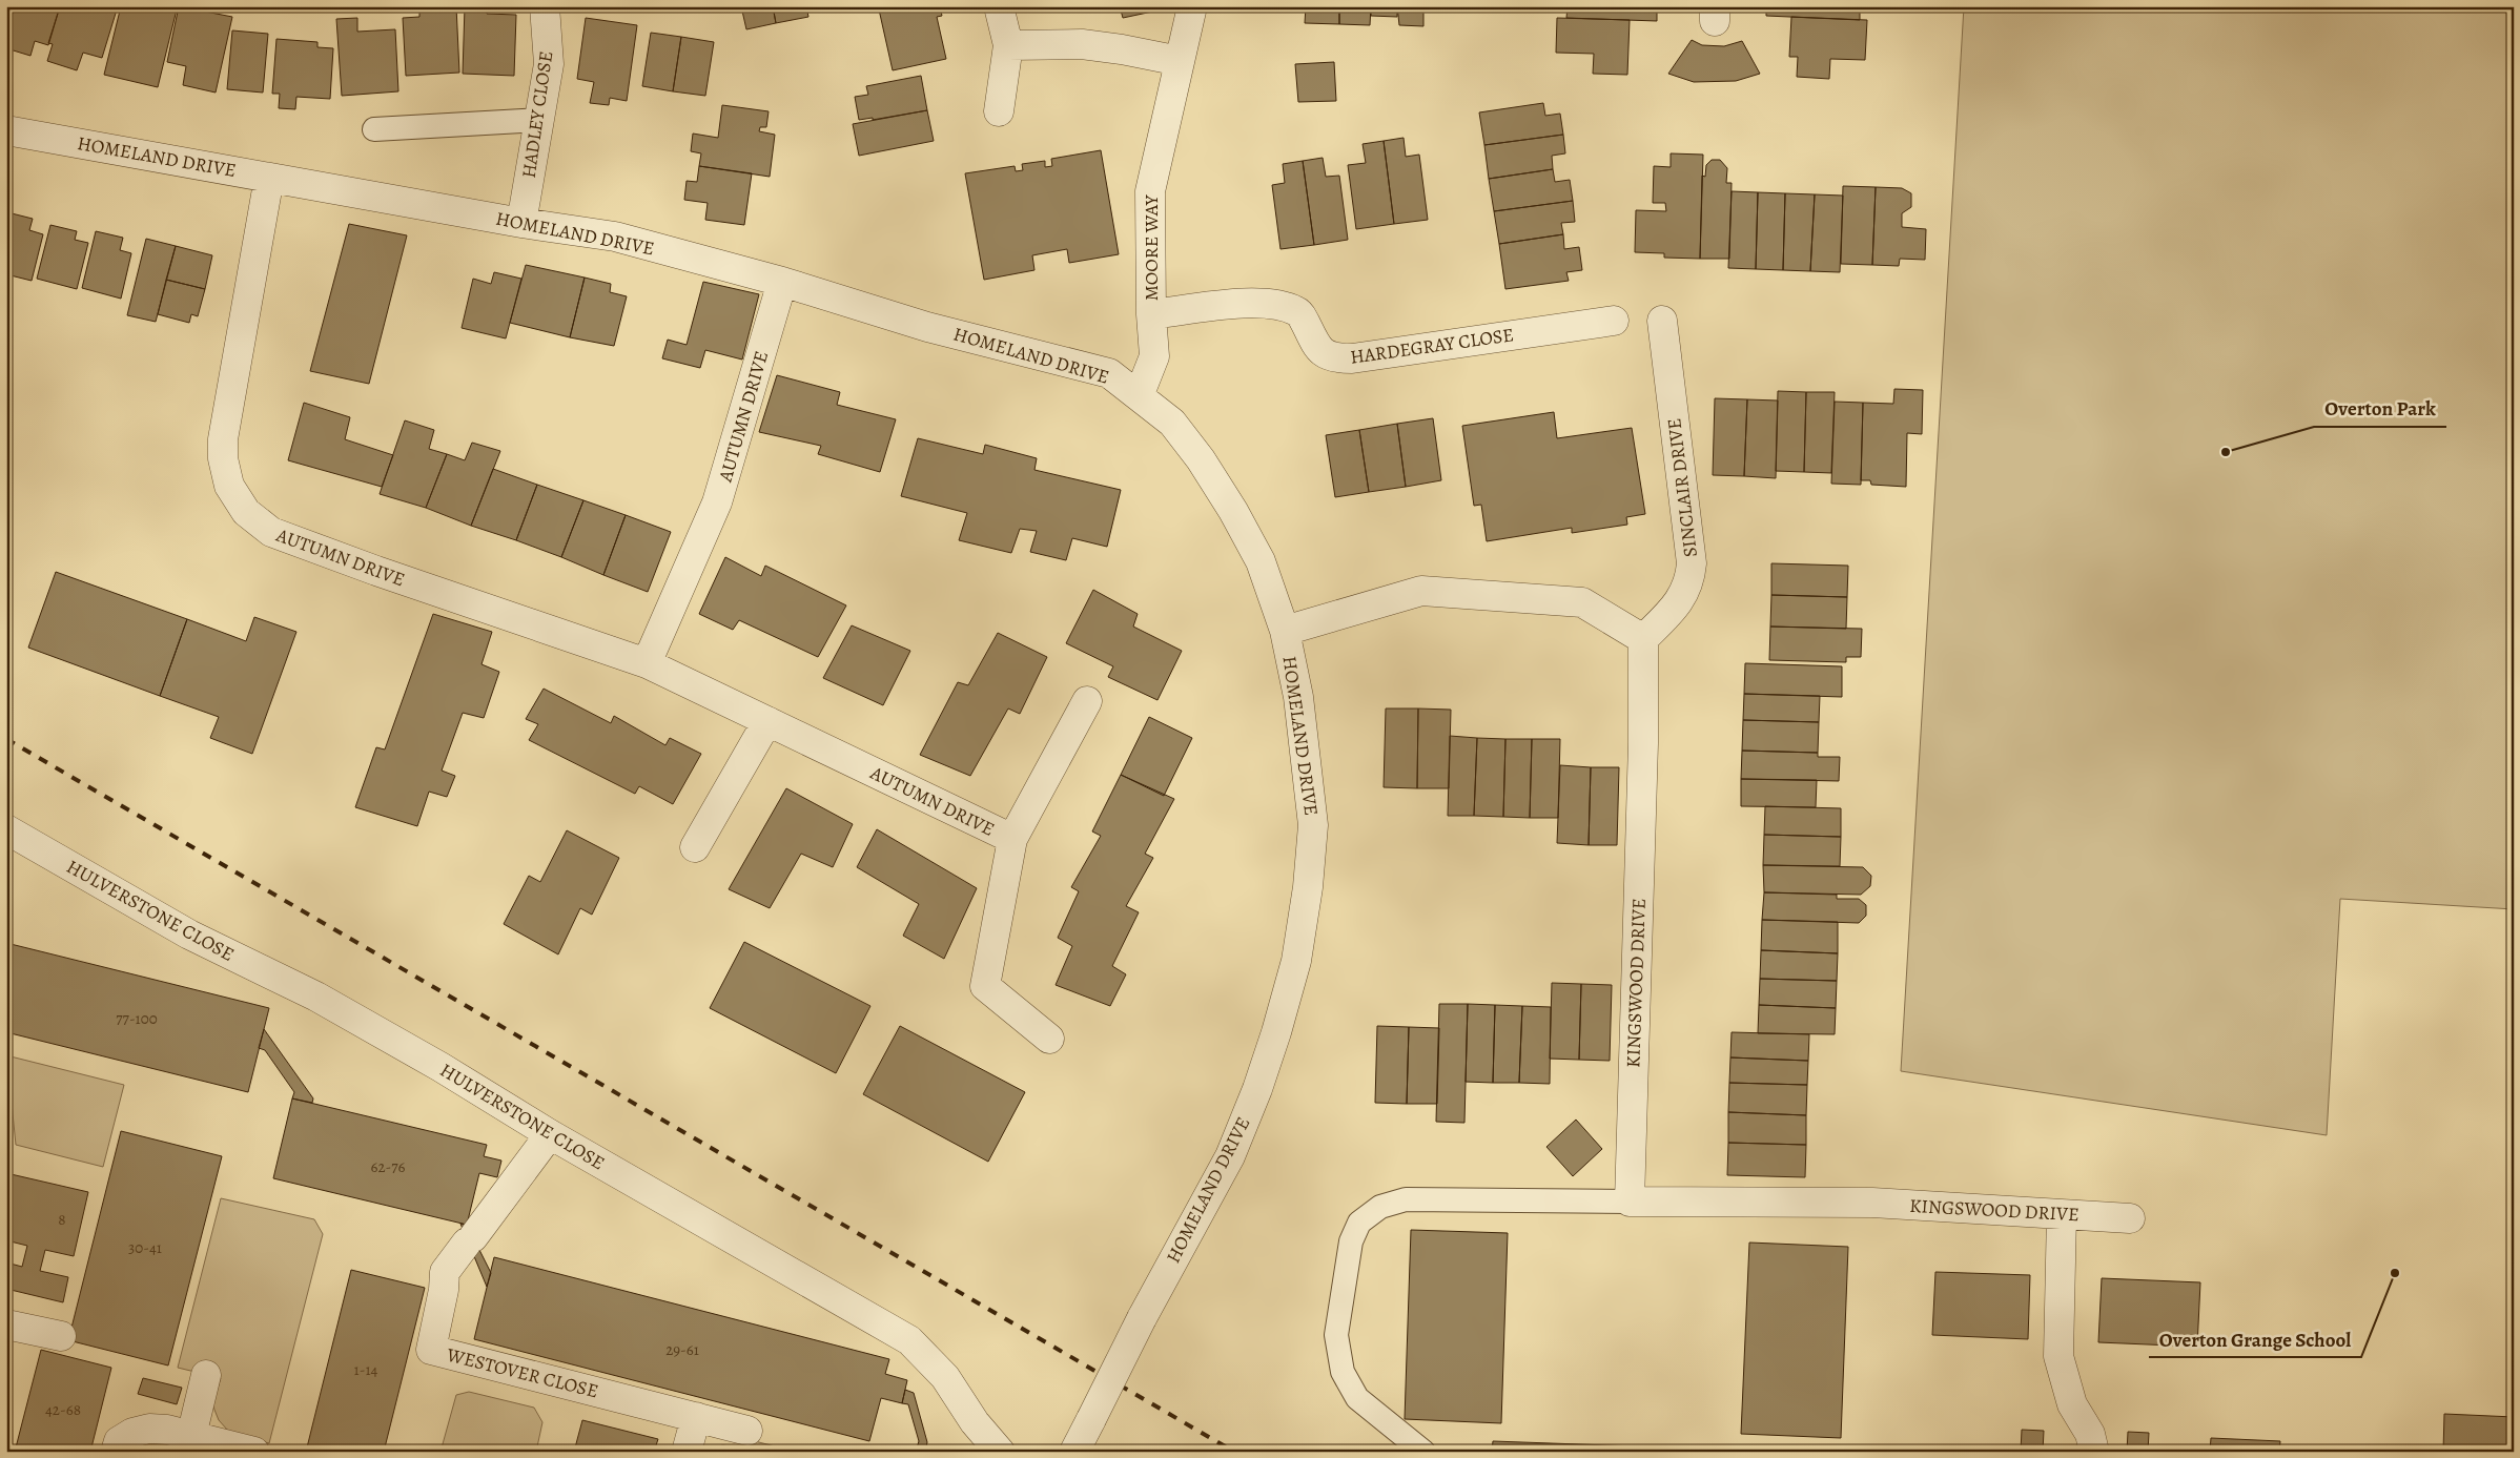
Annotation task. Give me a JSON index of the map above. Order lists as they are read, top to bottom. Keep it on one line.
{"streets":{"street":["HADLEY CLOSE","HOMELAND DRIVE","MOORE WAY","HARDEGRAY CLOSE","AUTUMN DRIVE","SINCLAIR DRIVE","HULVERSTONE CLOSE","KINGSWOOD DRIVE","WESTOVER CLOSE"]},"crossings":[["HADLEY CLOSE","HOMELAND DRIVE"],["HOMELAND DRIVE","MOORE WAY"],["HOMELAND DRIVE","AUTUMN DRIVE"],["MOORE WAY","HARDEGRAY CLOSE"],["SINCLAIR DRIVE","KINGSWOOD DRIVE"],["HULVERSTONE CLOSE","WESTOVER CLOSE"]],"places":["Overton Park","Overton Grange School"],"house_numbers":["77-100","62-76","8","30-41","29-61","1-14","42-68"]}
